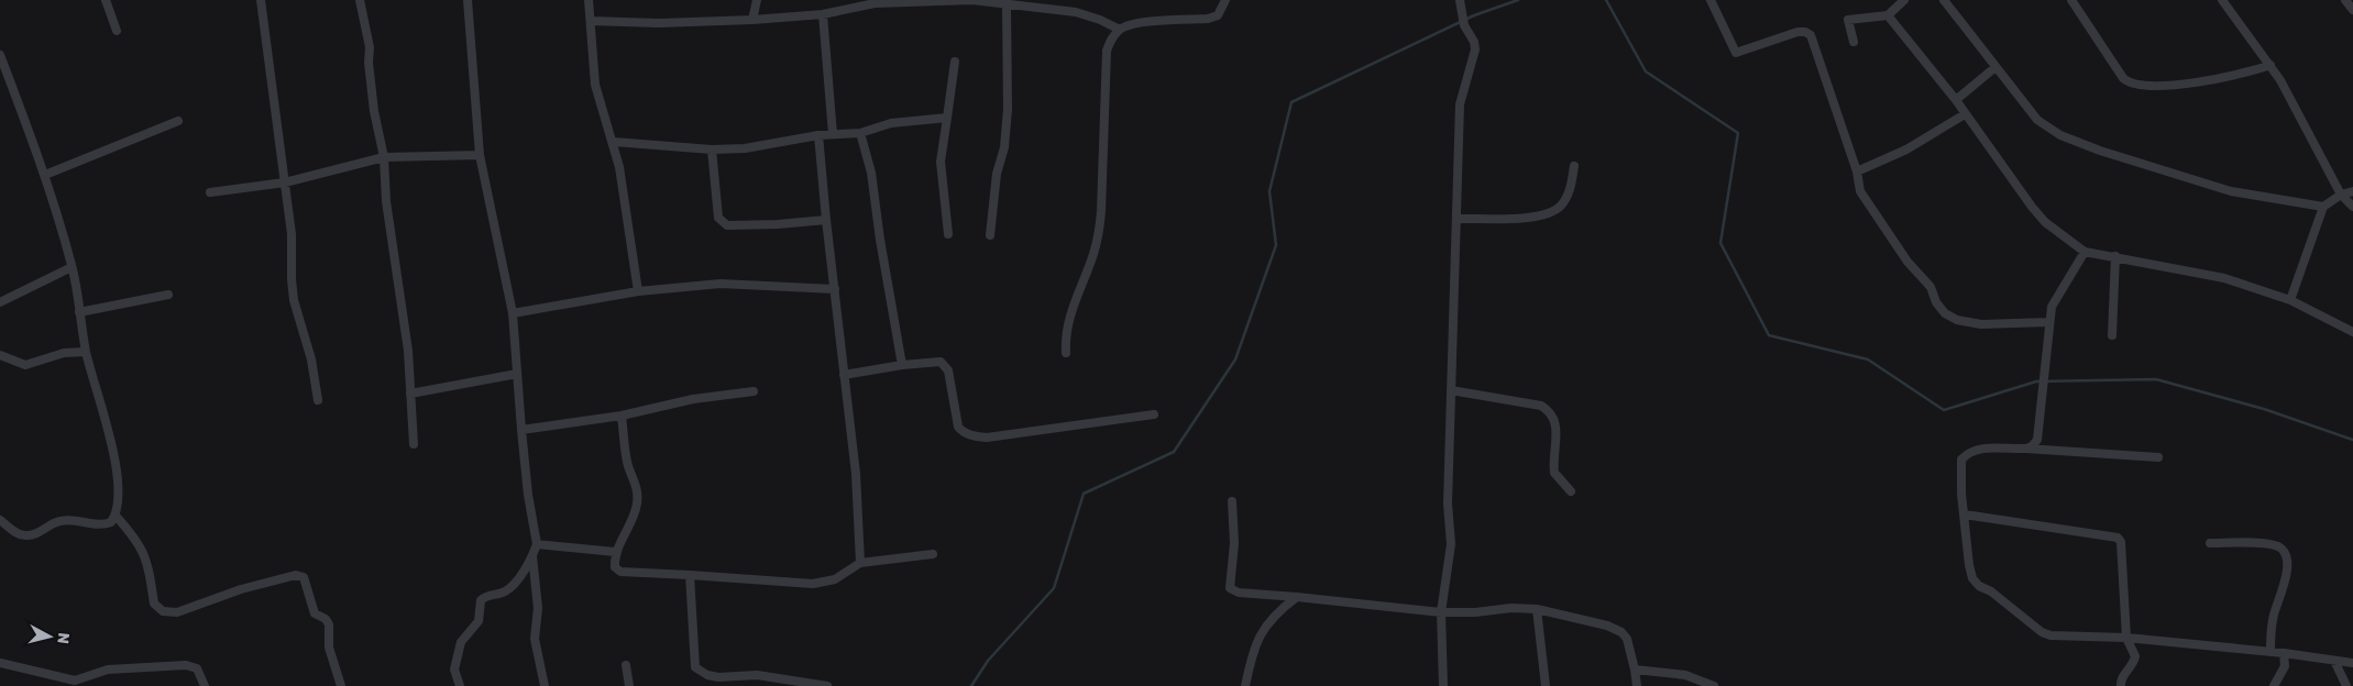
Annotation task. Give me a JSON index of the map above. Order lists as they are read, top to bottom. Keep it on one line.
{"north":"right"}
